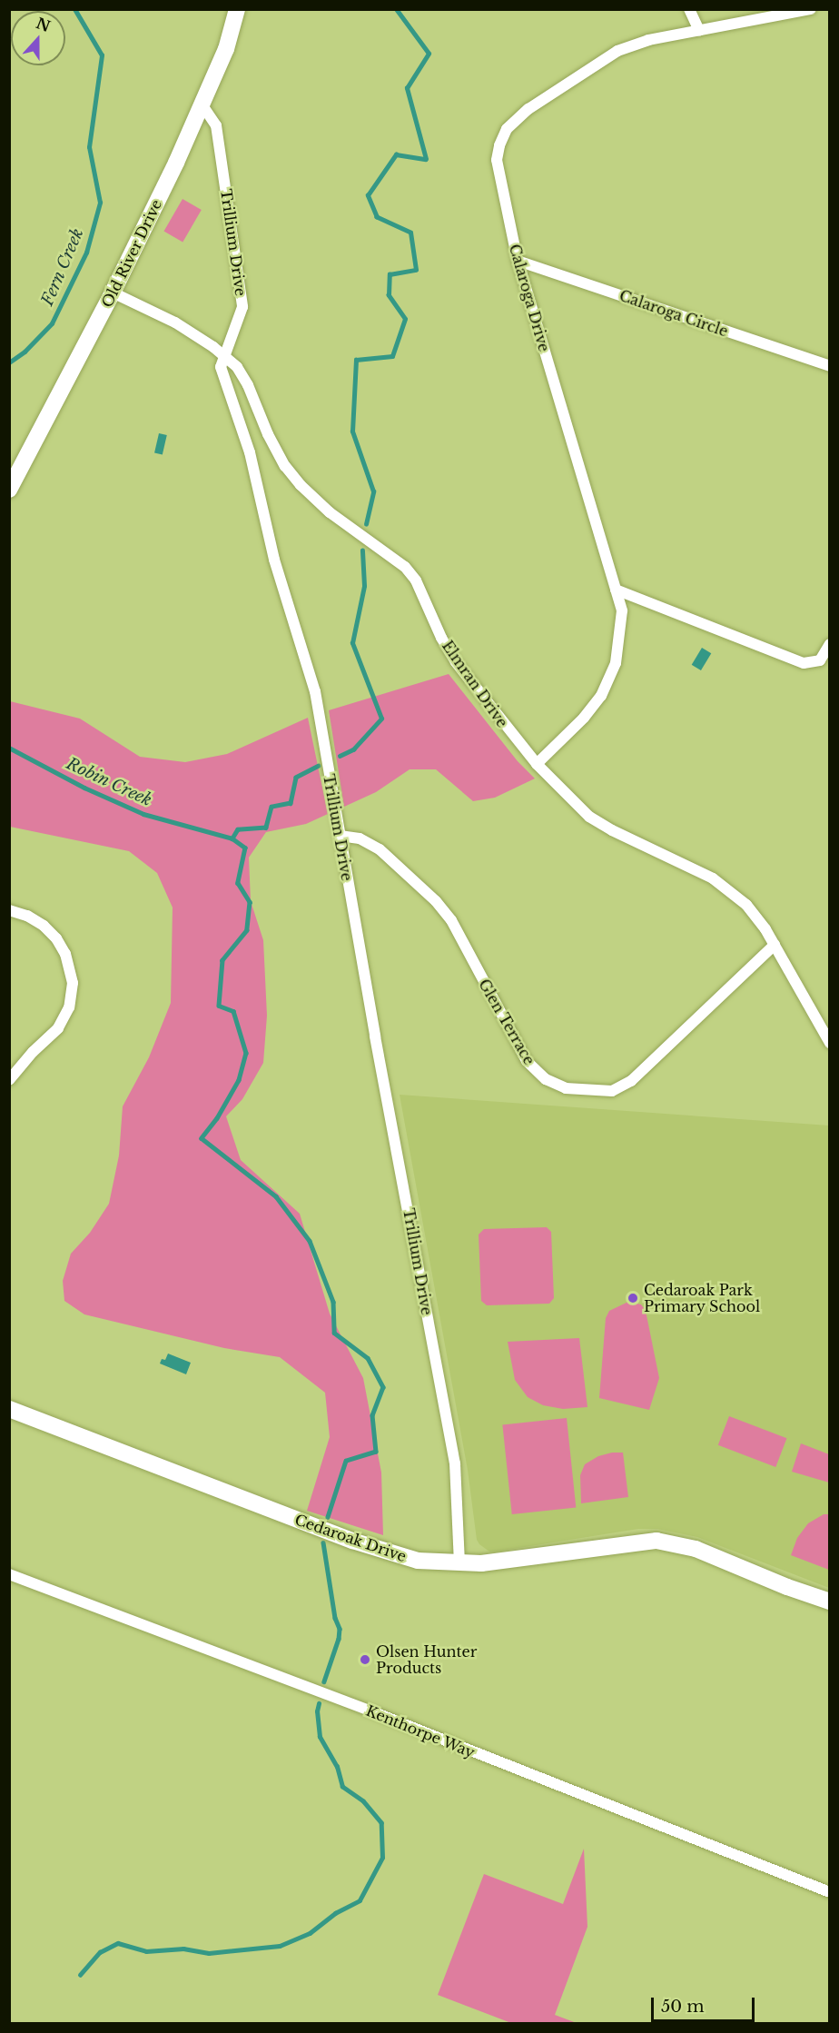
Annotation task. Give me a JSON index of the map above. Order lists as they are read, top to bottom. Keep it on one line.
{"streets":{"street":["Trillium Drive","Old River Drive","Calaroga Drive","Calaroga Circle","Elmran Drive","Glen Terrace","Cedaroak Drive","Kenthorpe Way"]},"crossings":[["Trillium Drive","Old River Drive"],["Trillium Drive","Elmran Drive"],["Trillium Drive","Glen Terrace"],["Trillium Drive","Cedaroak Drive"],["Old River Drive","Elmran Drive"],["Calaroga Drive","Calaroga Circle"],["Calaroga Drive","Elmran Drive"],["Elmran Drive","Glen Terrace"]],"water":["Fern Creek","Robin Creek"],"places":["Cedaroak Park Primary School","Olsen Hunter Products"],"scale_bar":"50 m","north":"top"}
